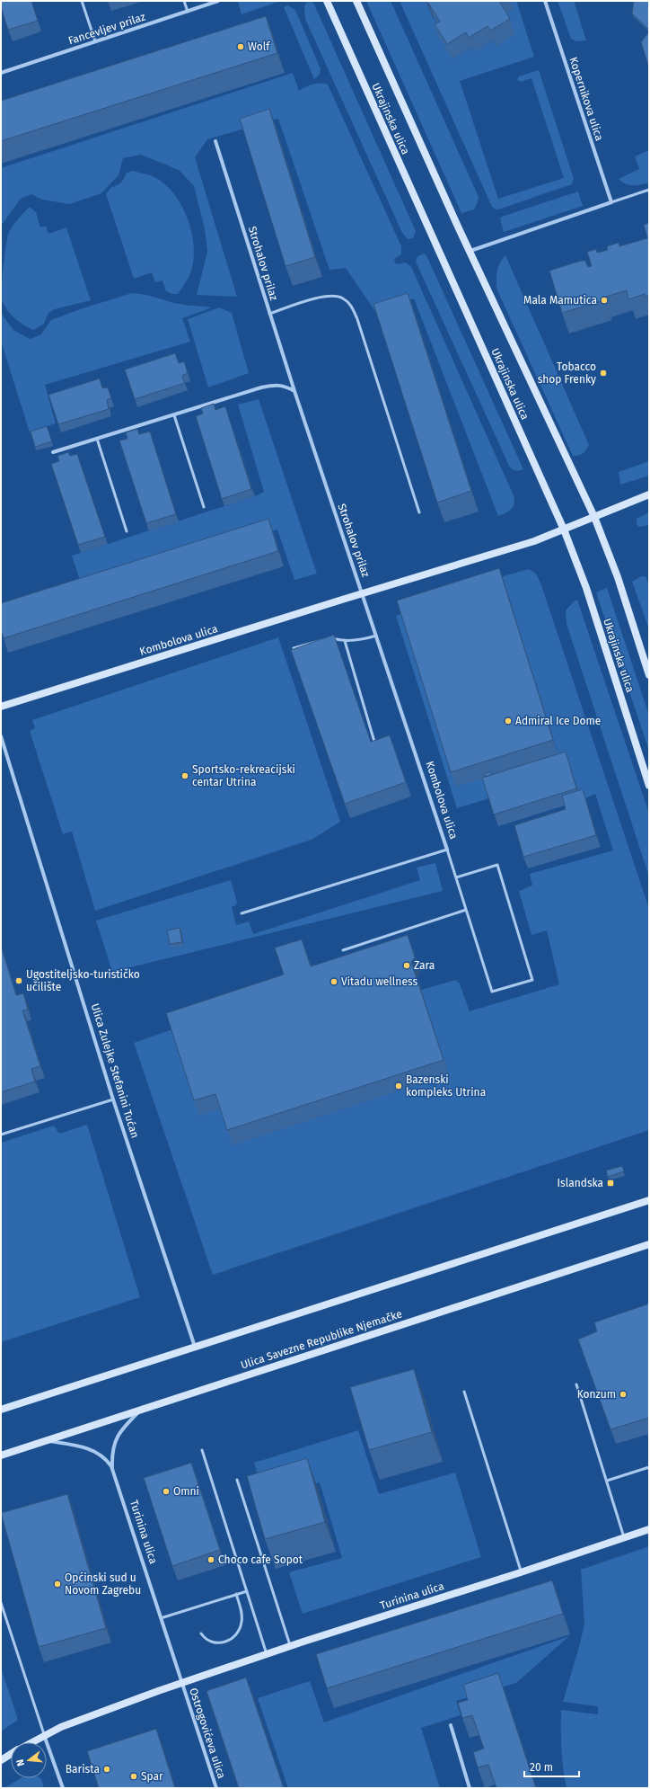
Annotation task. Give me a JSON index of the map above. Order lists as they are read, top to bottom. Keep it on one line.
{"streets":{"street":["Fancevljev prilaz","Kopernikova ulica","Ukrajinska ulica","Strohalov prilaz","Kombolova ulica","Ulica Zulejke Stefanini Tućan","Ulica Savezne Republike Njemačke","Turinina ulica","Ostrogovićeva ulica"]},"crossings":[["Ukrajinska ulica","Kombolova ulica"],["Strohalov prilaz","Kombolova ulica"],["Ulica Savezne Republike Njemačke","Turinina ulica"],["Turinina ulica","Ostrogovićeva ulica"]],"places":{"other":["Wolf","Mala Mamutica","Tobacco shop Frenky","Admiral Ice Dome","Sportsko-rekreacijski centar Utrina","Zara","Ugostiteljsko-turističko učilište","Vitadu wellness","Bazenski kompleks Utrina","Konzum","Omni","Choco cafe Sopot","Općinski sud u Novom Zagrebu","Barista","Spar"],"transit":["Islandska"]},"scale_bar":"20 m","north":"left"}
